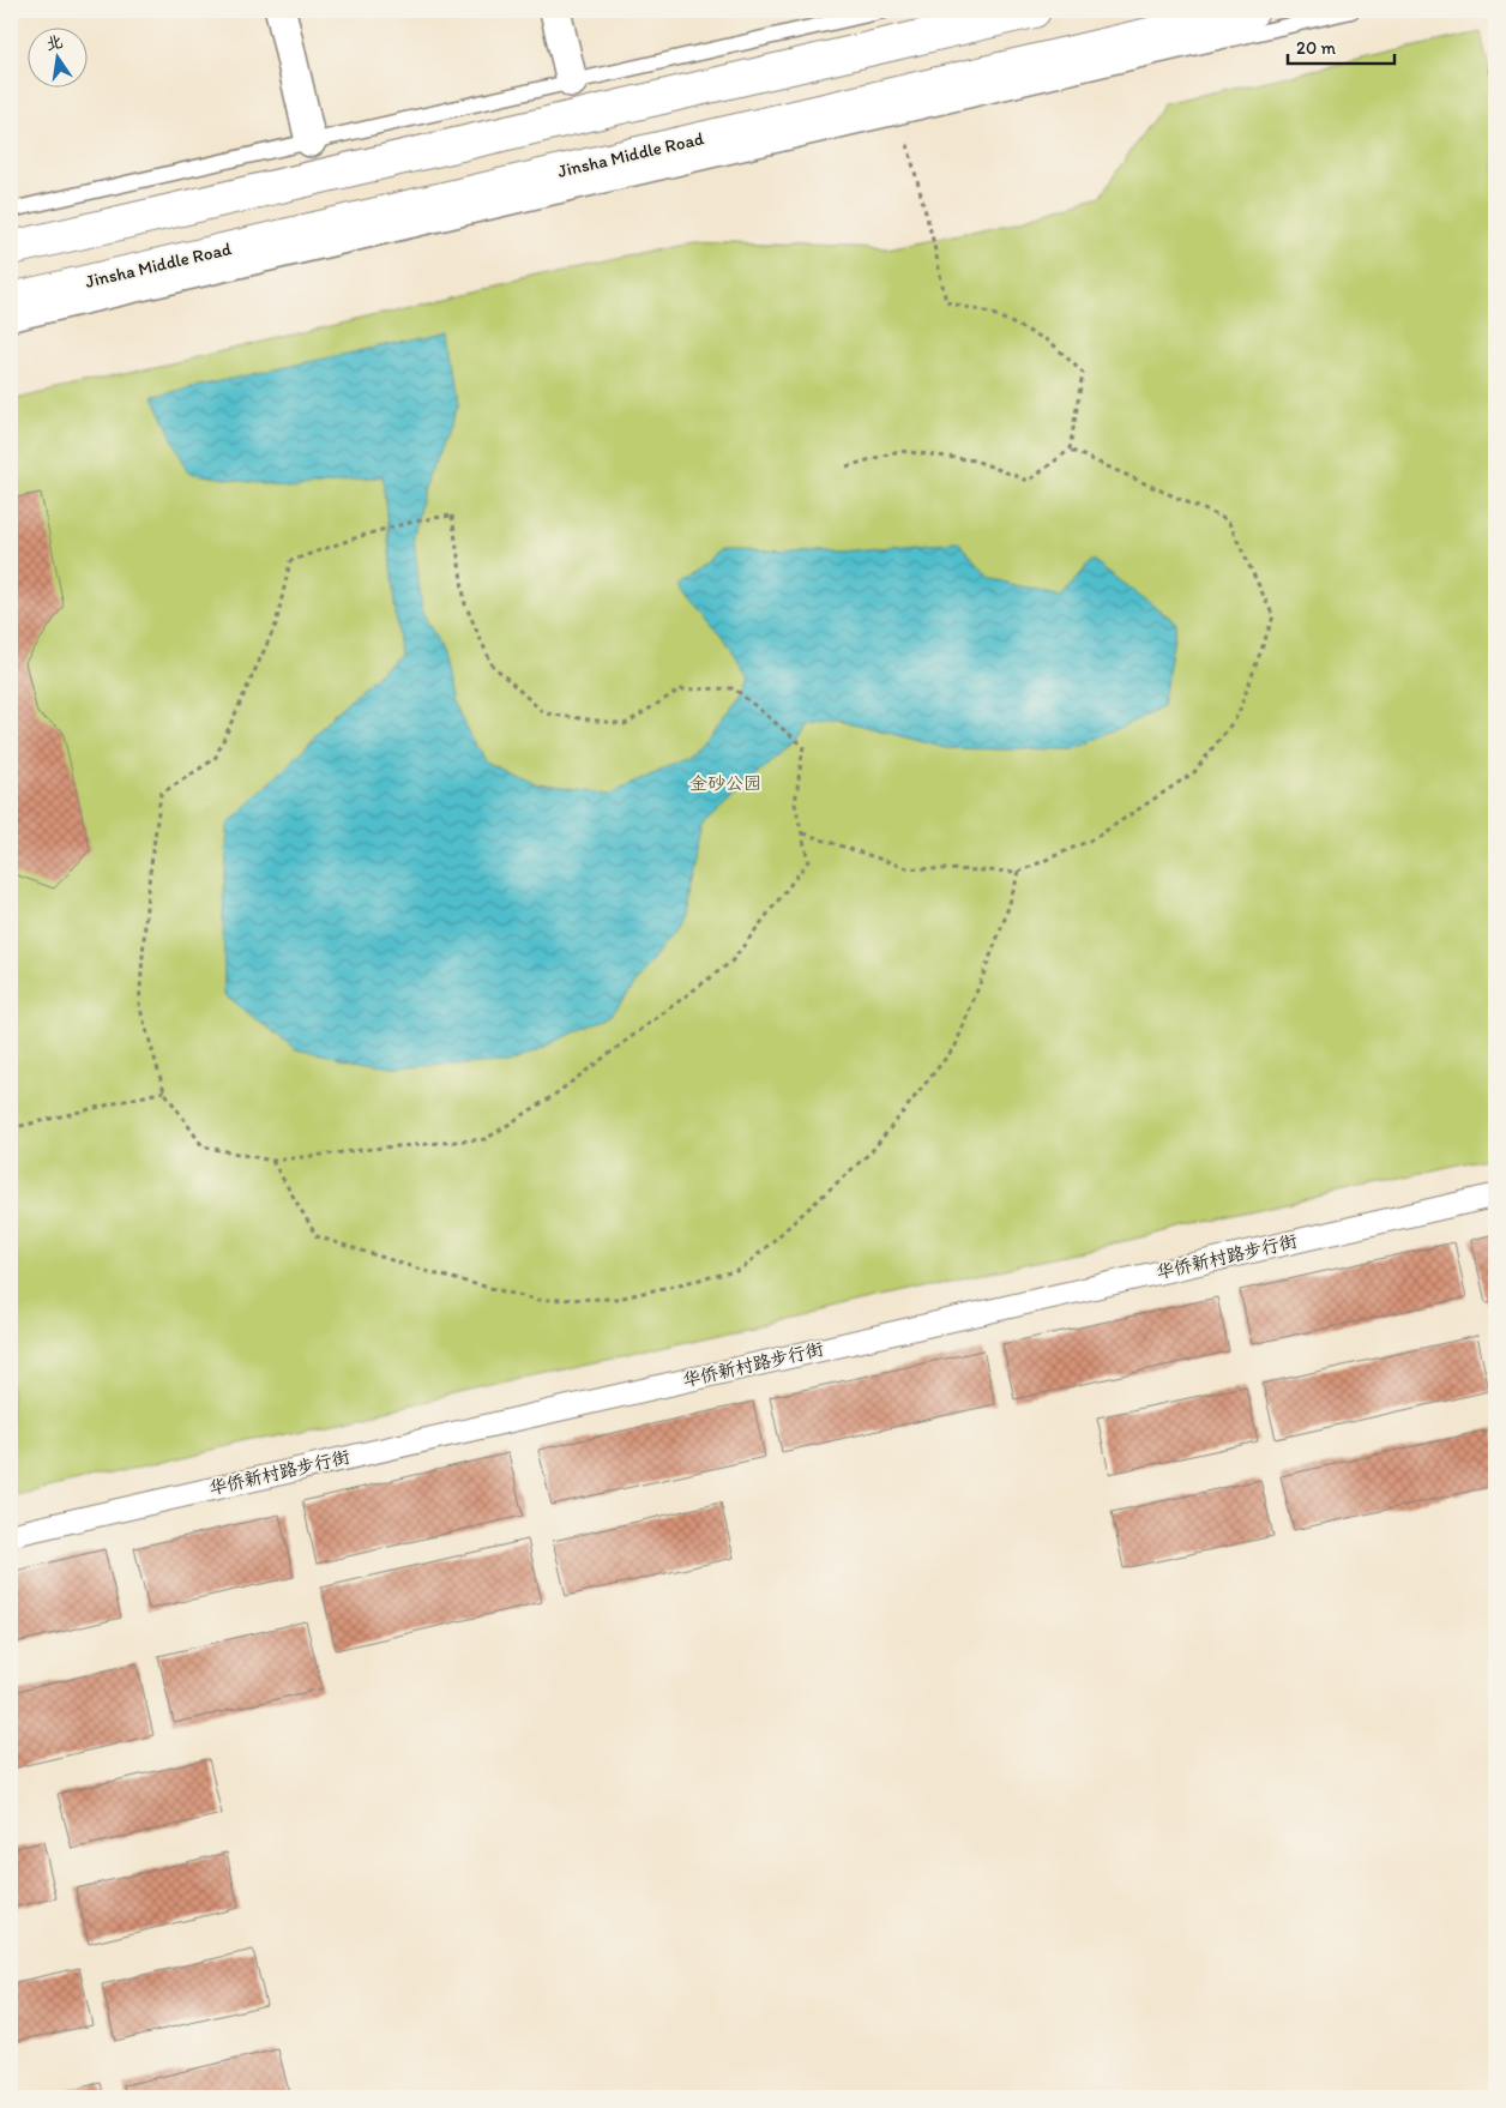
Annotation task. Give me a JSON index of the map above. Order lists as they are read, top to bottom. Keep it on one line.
{"streets":{"main road":["Jinsha Middle Road"],"street":["华侨新村路步行街"]},"parks":["金砂公园"],"scale_bar":"20 m","north":"top"}
